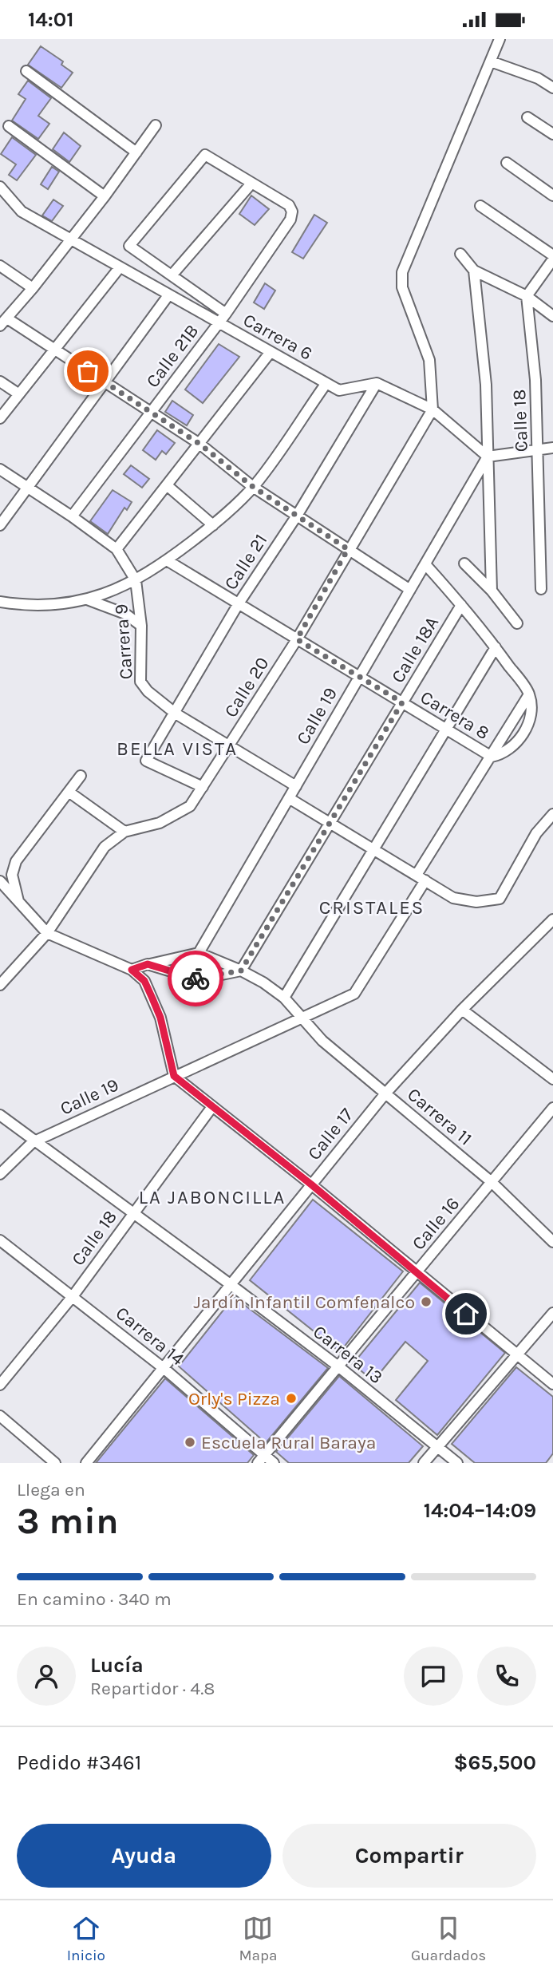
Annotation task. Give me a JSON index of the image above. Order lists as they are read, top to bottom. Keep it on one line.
{"streets":{"street":["Carrera 6","Calle 21B","Calle 18","Calle 21","Carrera 9","Calle 18A","Calle 20","Carrera 8","Calle 19","Carrera 11","Calle 17","Calle 16","Carrera 14","Carrera 13"]},"crossings":[["Carrera 6","Calle 21B"],["Carrera 6","Calle 21"],["Calle 18","Carrera 14"],["Calle 18","Carrera 13"],["Calle 21","Carrera 9"],["Calle 21","Calle 20"],["Calle 21","Carrera 8"],["Carrera 9","Calle 20"],["Carrera 9","Calle 19"],["Calle 18A","Carrera 8"],["Calle 18A","Carrera 11"],["Calle 20","Carrera 8"],["Carrera 8","Calle 19"],["Calle 19","Carrera 11"],["Calle 19","Carrera 13"],["Carrera 11","Calle 17"],["Carrera 11","Calle 16"],["Calle 17","Carrera 14"],["Calle 17","Carrera 13"],["Calle 16","Carrera 14"],["Calle 16","Carrera 13"]],"districts":["BELLA VISTA","CRISTALES","LA JABONCILLA"],"places":["Jardín Infantil Comfenalco","Orly's Pizza","Escuela Rural Baraya"],"page":{"status":"14:01","heading":["3 min","Llega en","14:04–14:09"],"panel":["Lucía","Repartidor · 4.8","Pedido #3461","$65,500"],"bar":"En camino · 340 m","buttons":["Ayuda","Compartir"],"tabs":["Inicio","Mapa","Guardados"]}}
